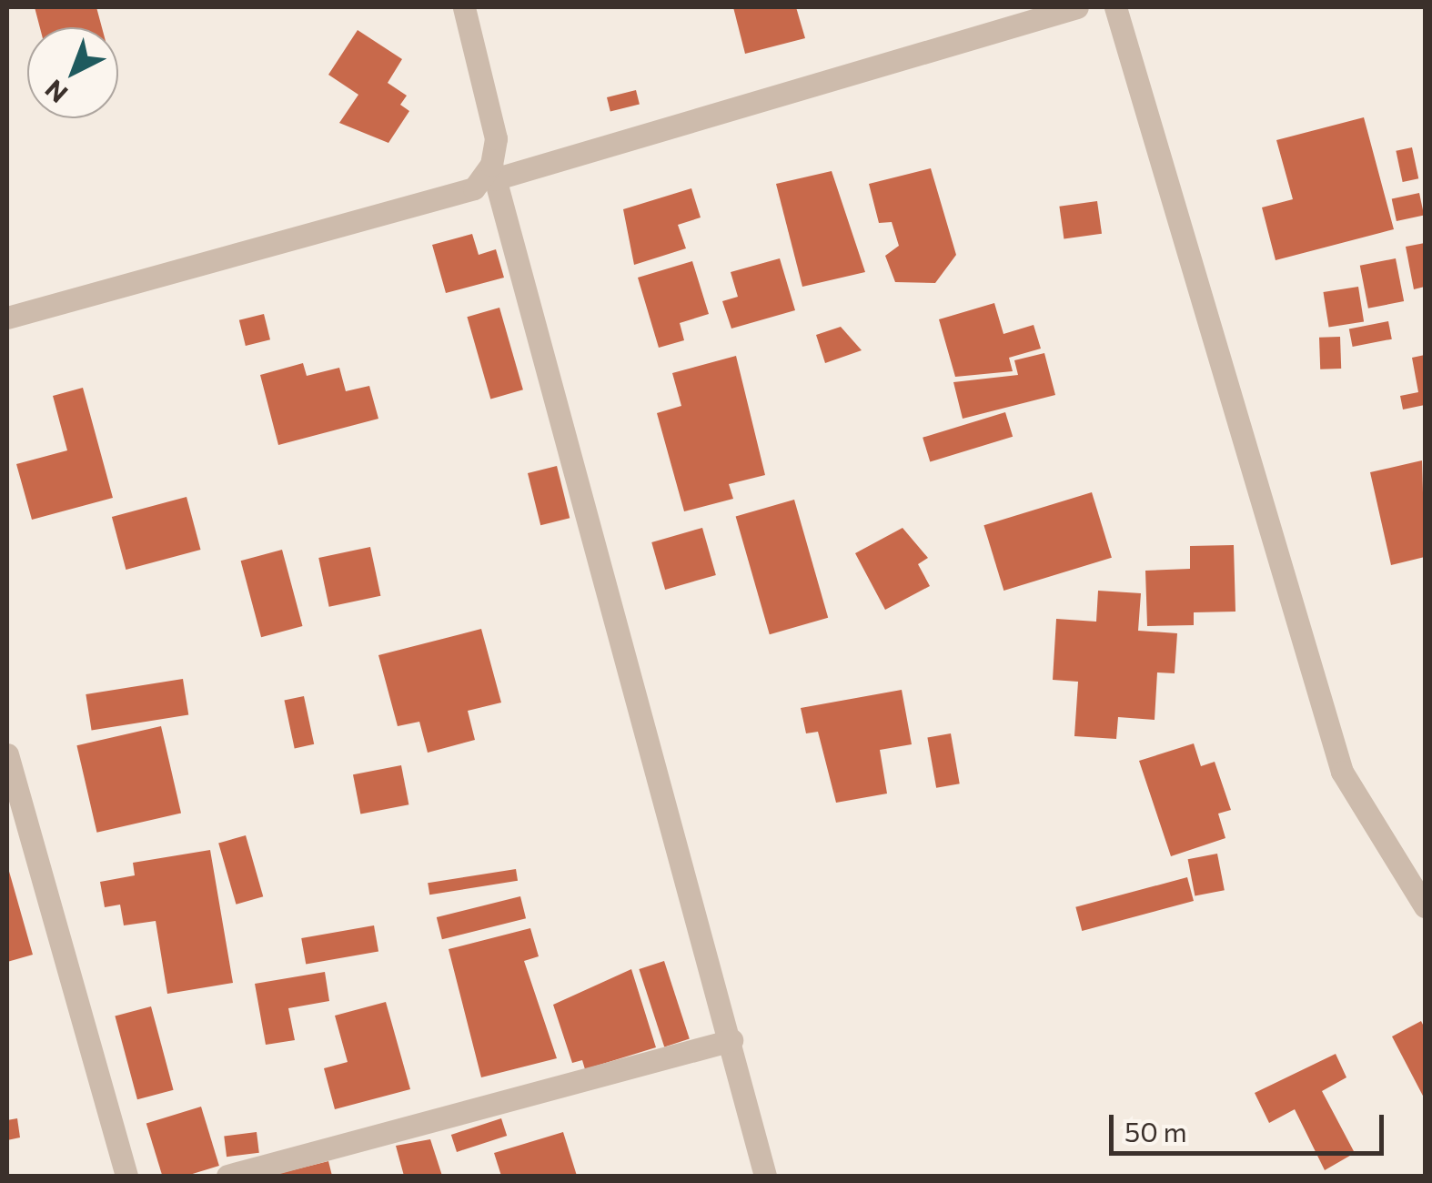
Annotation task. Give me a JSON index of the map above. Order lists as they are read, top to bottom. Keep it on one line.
{"scale_bar":"50 m","north":"bottom left"}
